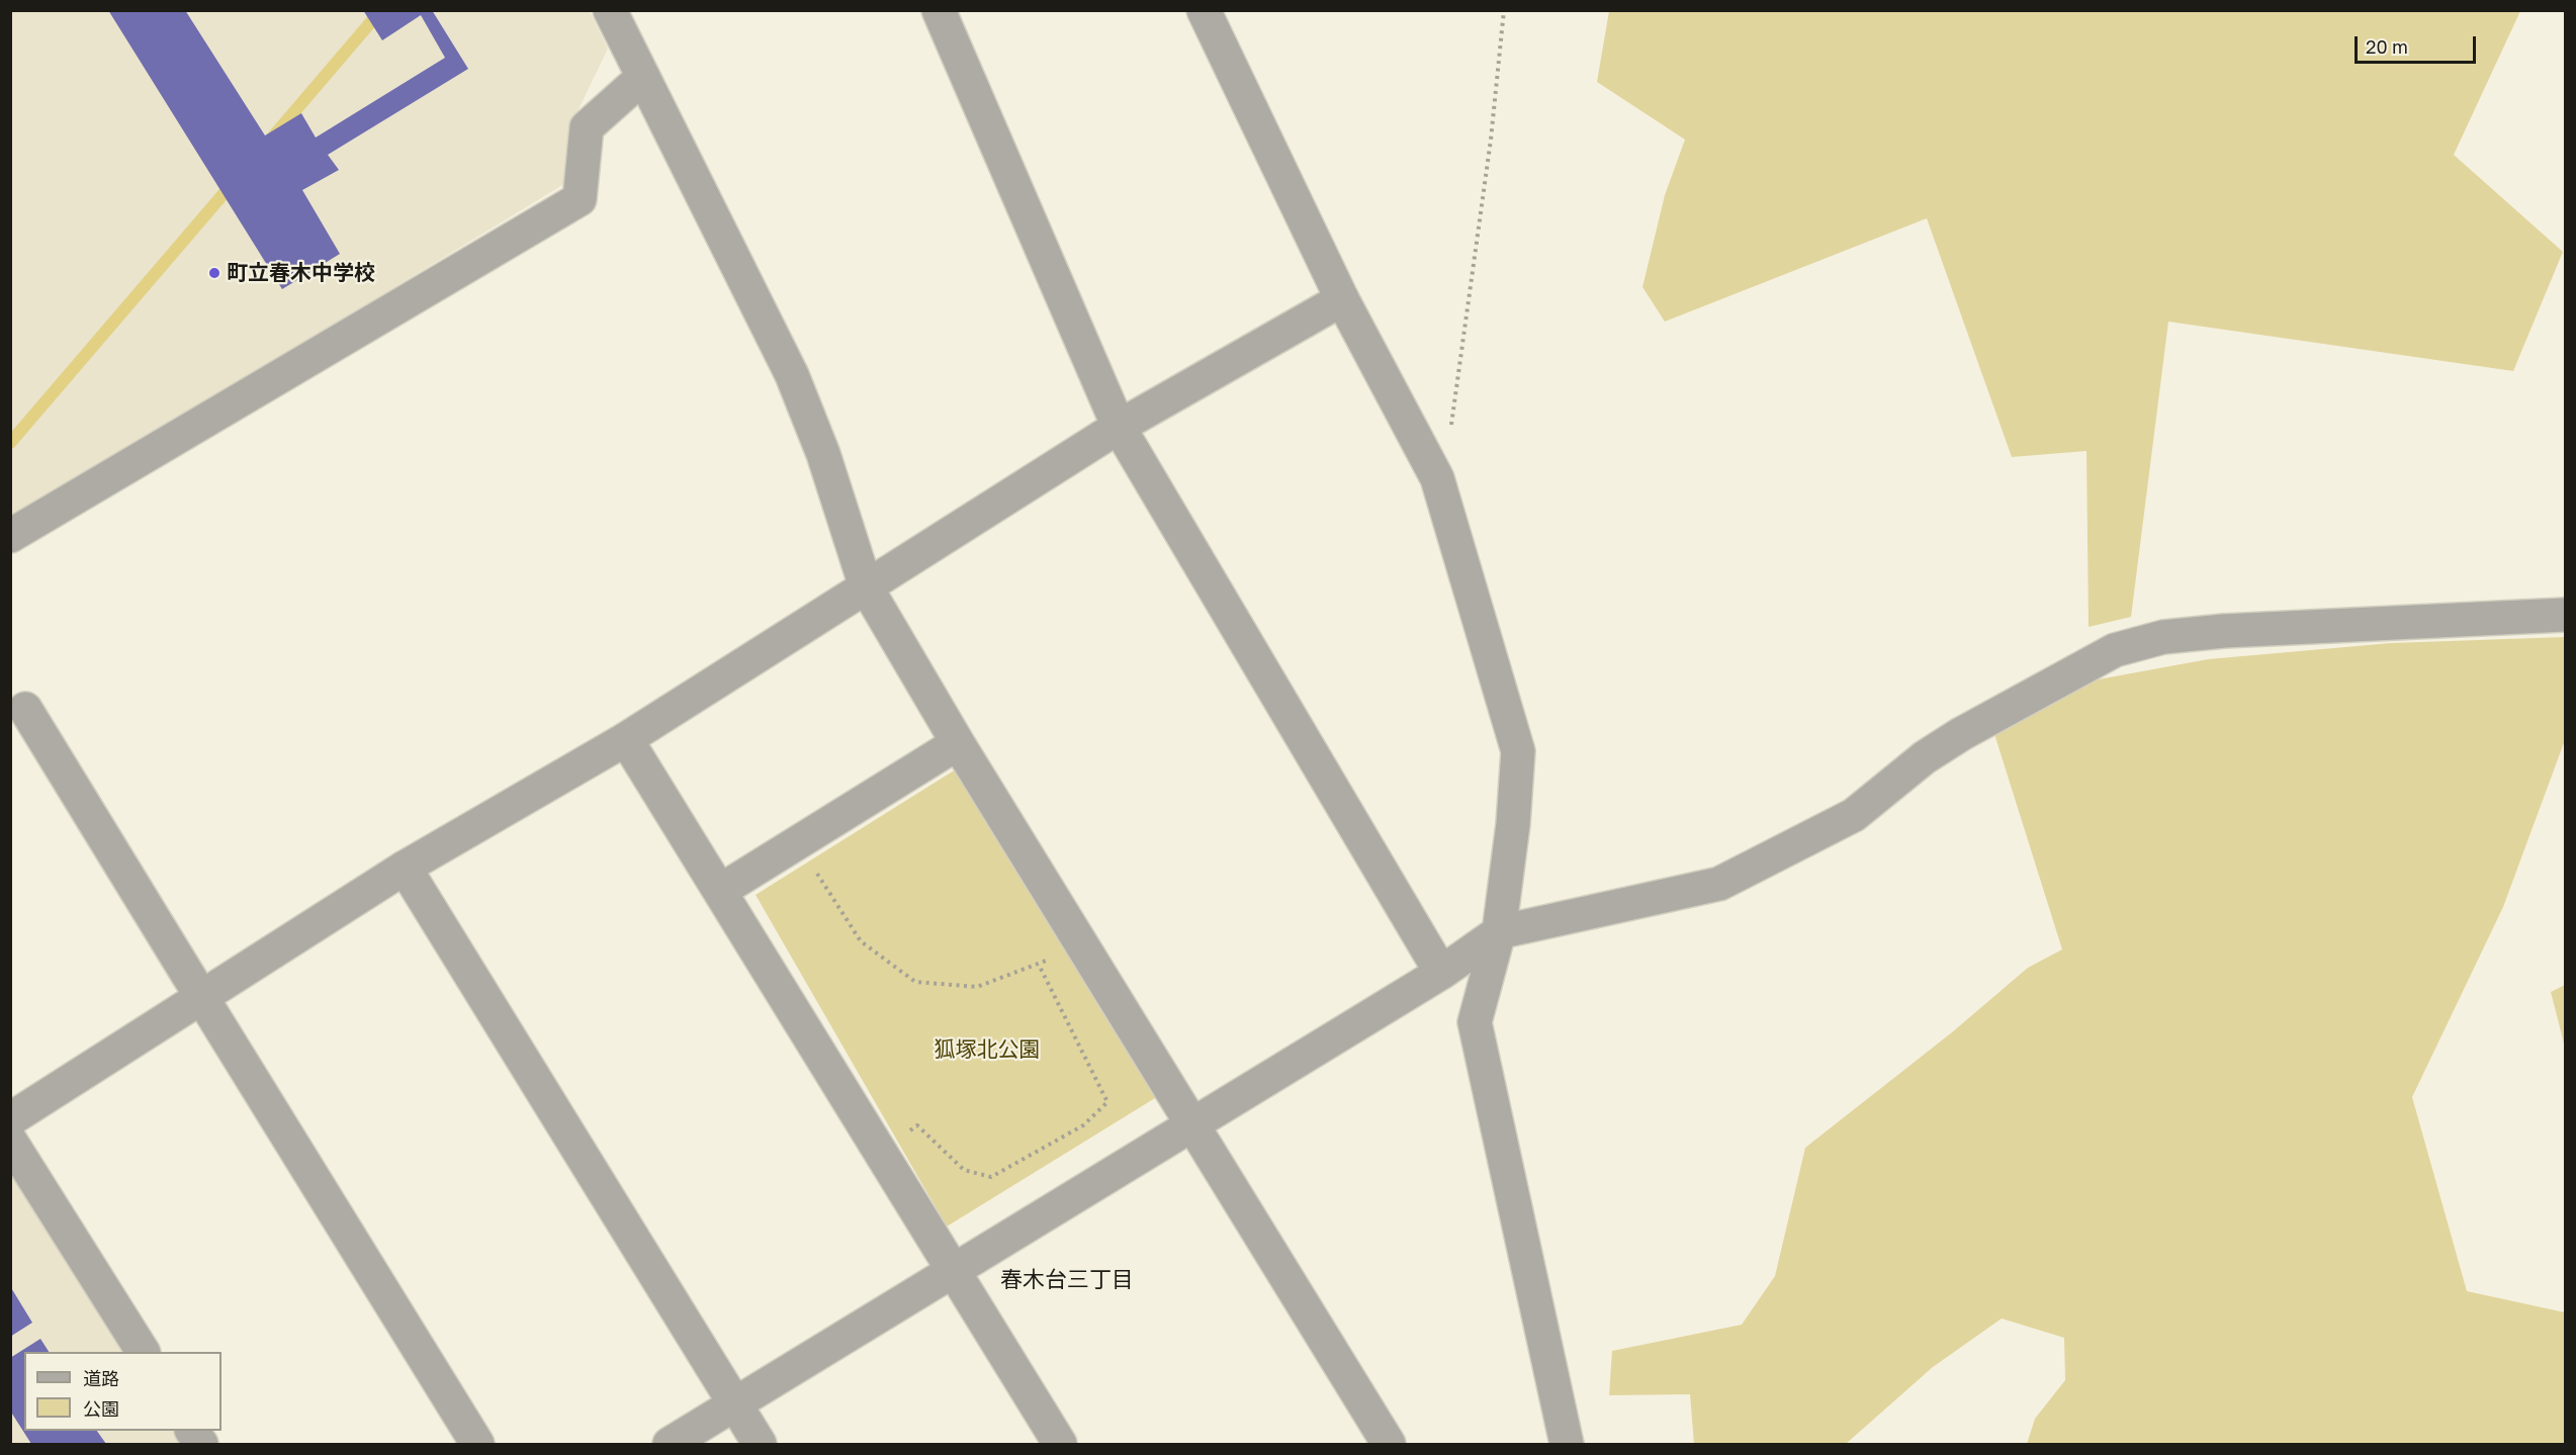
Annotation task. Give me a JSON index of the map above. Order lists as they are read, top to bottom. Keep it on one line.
{"districts":["春木台三丁目"],"parks":["狐塚北公園"],"places":["町立春木中学校"],"legend":["道路","公園"],"scale_bar":"20 m"}
